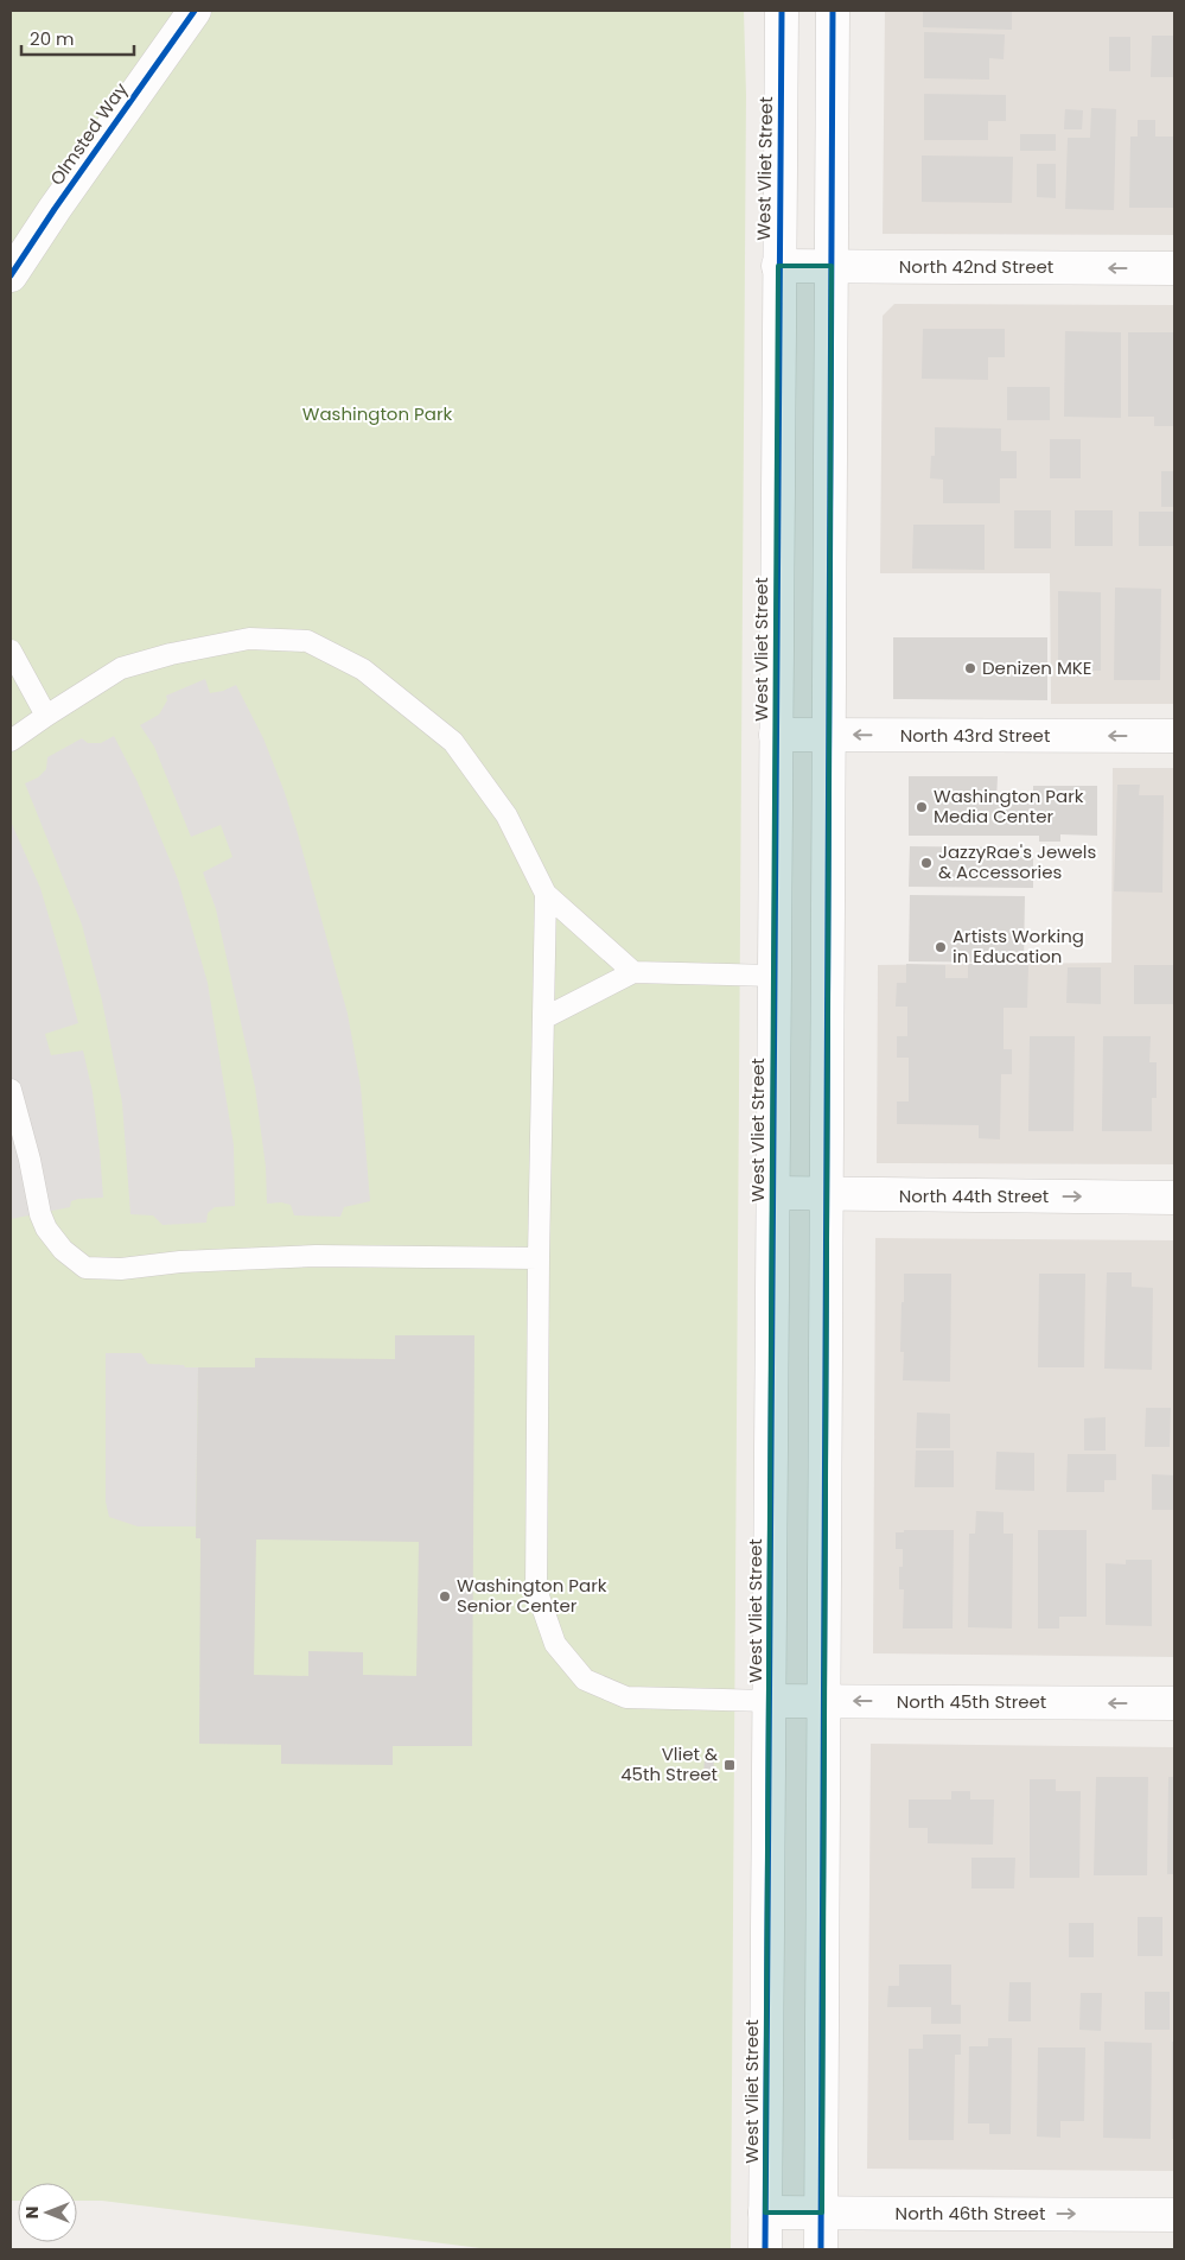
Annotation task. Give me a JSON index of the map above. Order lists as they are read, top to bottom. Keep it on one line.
{"streets":{"street":["Olmsted Way","West Vliet Street","North 42nd Street","North 43rd Street","North 44th Street","North 45th Street","North 46th Street"]},"crossings":[["West Vliet Street","North 42nd Street"],["West Vliet Street","North 43rd Street"],["West Vliet Street","North 44th Street"],["West Vliet Street","North 45th Street"],["West Vliet Street","North 46th Street"]],"one_way":["North 42nd Street","North 43rd Street","North 44th Street","North 45th Street","North 46th Street"],"parks":["Washington Park"],"places":{"other":["Denizen MKE","Washington Park Media Center","JazzyRae's Jewels & Accessories","Artists Working in Education","Washington Park Senior Center"],"transit":["Vliet & 45th Street"]},"scale_bar":"20 m","north":"left"}
